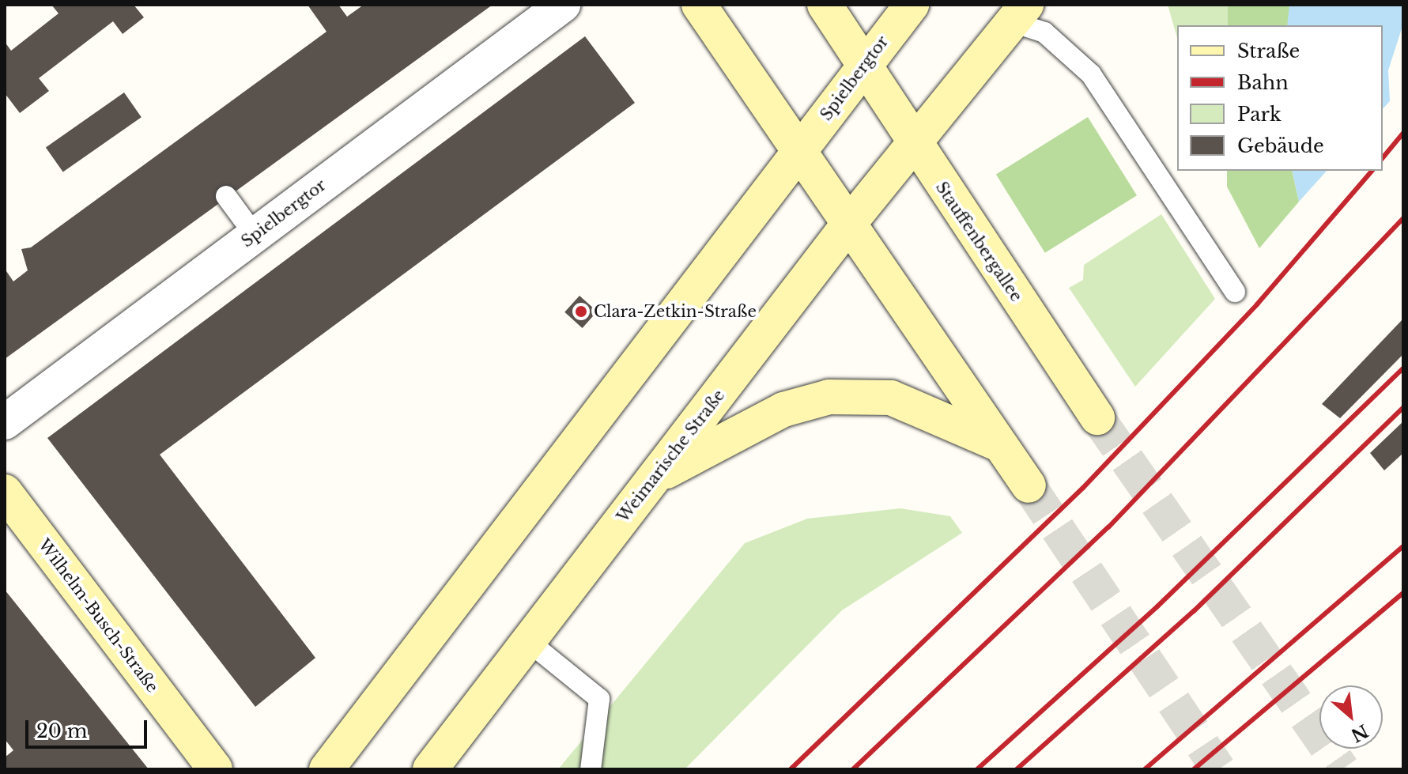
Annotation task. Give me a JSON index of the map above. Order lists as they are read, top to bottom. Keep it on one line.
{"streets":{"main road":["Spielbergtor","Stauffenbergallee","Weimarische Straße","Wilhelm-Busch-Straße"]},"crossings":[["Spielbergtor","Stauffenbergallee"],["Stauffenbergallee","Weimarische Straße"]],"places":["Clara-Zetkin-Straße"],"legend":["Straße","Bahn","Park","Gebäude"],"scale_bar":"20 m","north":"bottom right"}
